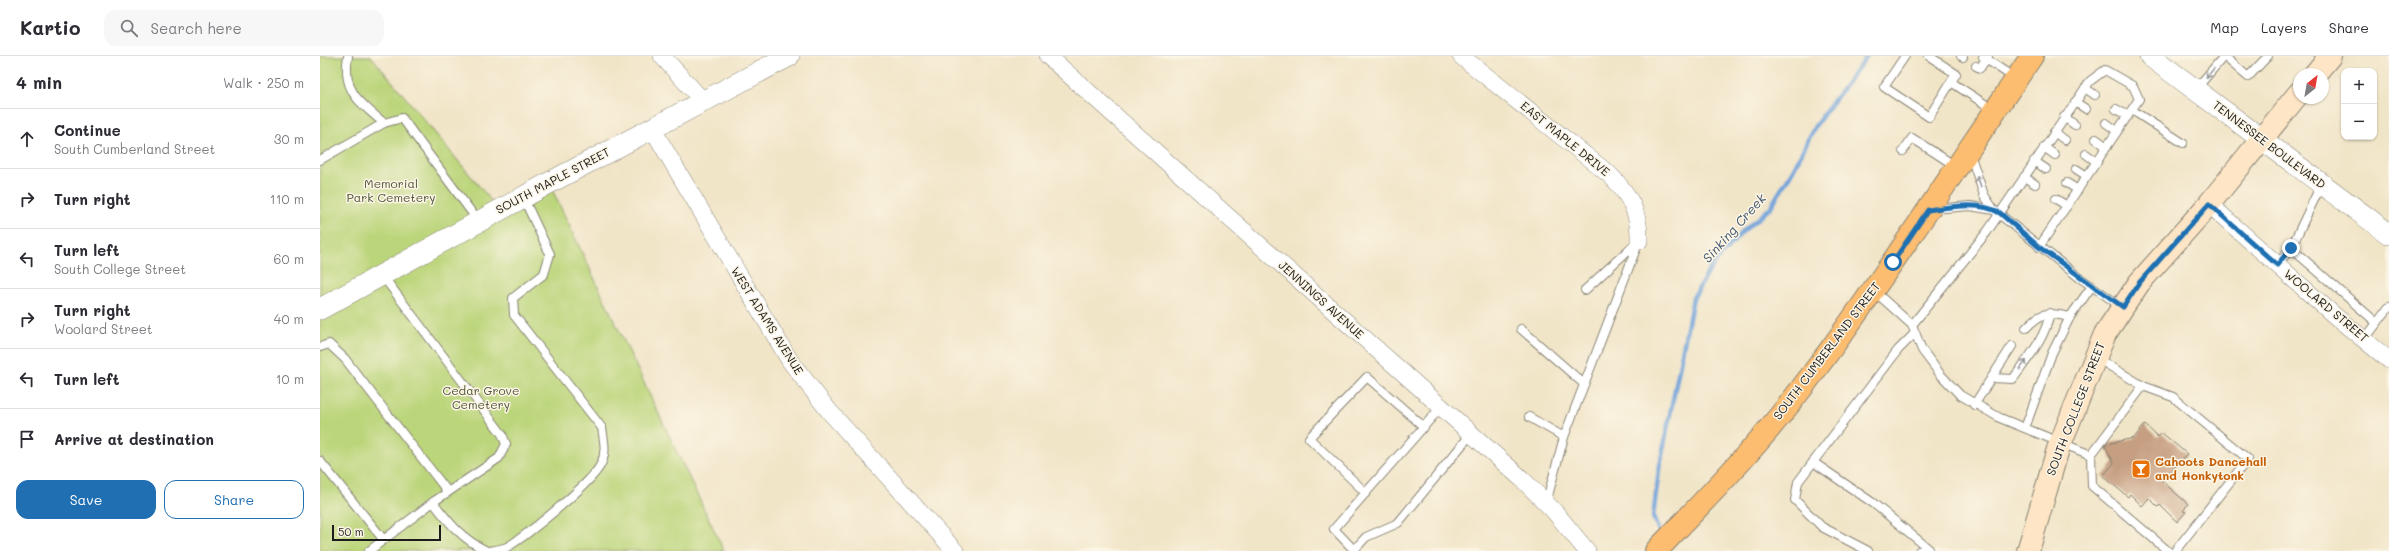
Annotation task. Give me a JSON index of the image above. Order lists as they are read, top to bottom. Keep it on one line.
{"streets":{"main road":["SOUTH CUMBERLAND STREET","SOUTH COLLEGE STREET"],"street":["EAST MAPLE DRIVE","TENNESSEE BOULEVARD","SOUTH MAPLE STREET","JENNINGS AVENUE","WOOLARD STREET","WEST ADAMS AVENUE"]},"crossings":[["TENNESSEE BOULEVARD","SOUTH COLLEGE STREET"],["SOUTH MAPLE STREET","WEST ADAMS AVENUE"],["WOOLARD STREET","SOUTH COLLEGE STREET"]],"water":["Sinking Creek"],"parks":["Memorial Park Cemetery","Cedar Grove Cemetery"],"places":{"bar":["Cahoots Dancehall and Honkytonk"]},"scale_bar":"50 m","north":"top right","page":{"header":"Kartio","search":"Search here","nav":["Map","Layers","Share"],"heading":["4 min","Walk · 250 m"],"map_buttons":["+","−"],"list":[["Continue","South Cumberland Street","30 m"],["Turn right","110 m"],["Turn left","South College Street","60 m"],["Turn right","Woolard Street","40 m"],["Turn left","10 m"],"Arrive at destination"],"buttons":["Save","Share"],"scale":"50 m"}}
